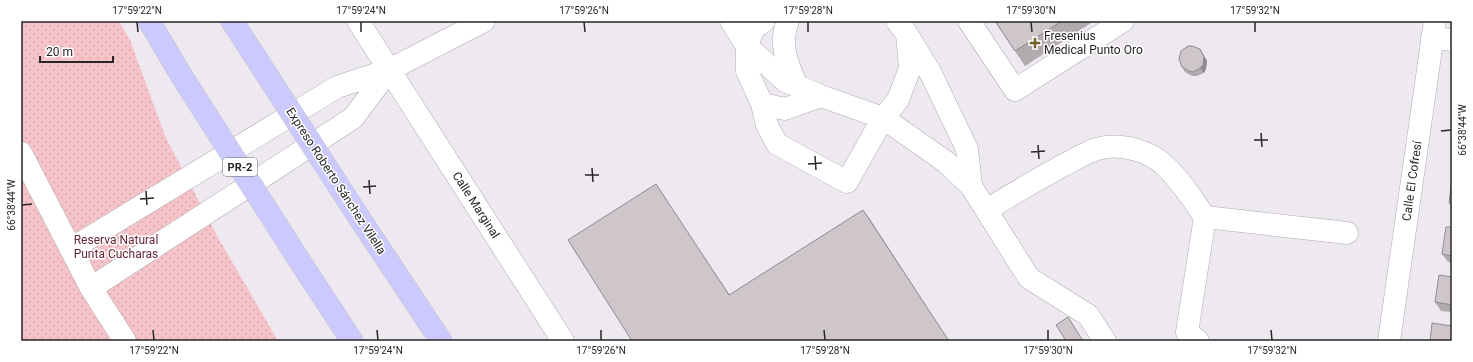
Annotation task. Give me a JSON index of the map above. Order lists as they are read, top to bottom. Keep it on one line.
{"streets":{"highway":["PR-2","Expreso Roberto Sánchez Vilella"],"street":["Calle El Cofresí","Calle Marginal"]},"parks":["Reserva Natural Punta Cucharas"],"places":{"health":["Fresenius Medical Punto Oro"]},"scale_bar":"20 m","coordinates":["17°59'22\"N","17°59'24\"N","17°59'26\"N","17°59'28\"N","17°59'30\"N","17°59'32\"N","66°38'44\"W"]}
